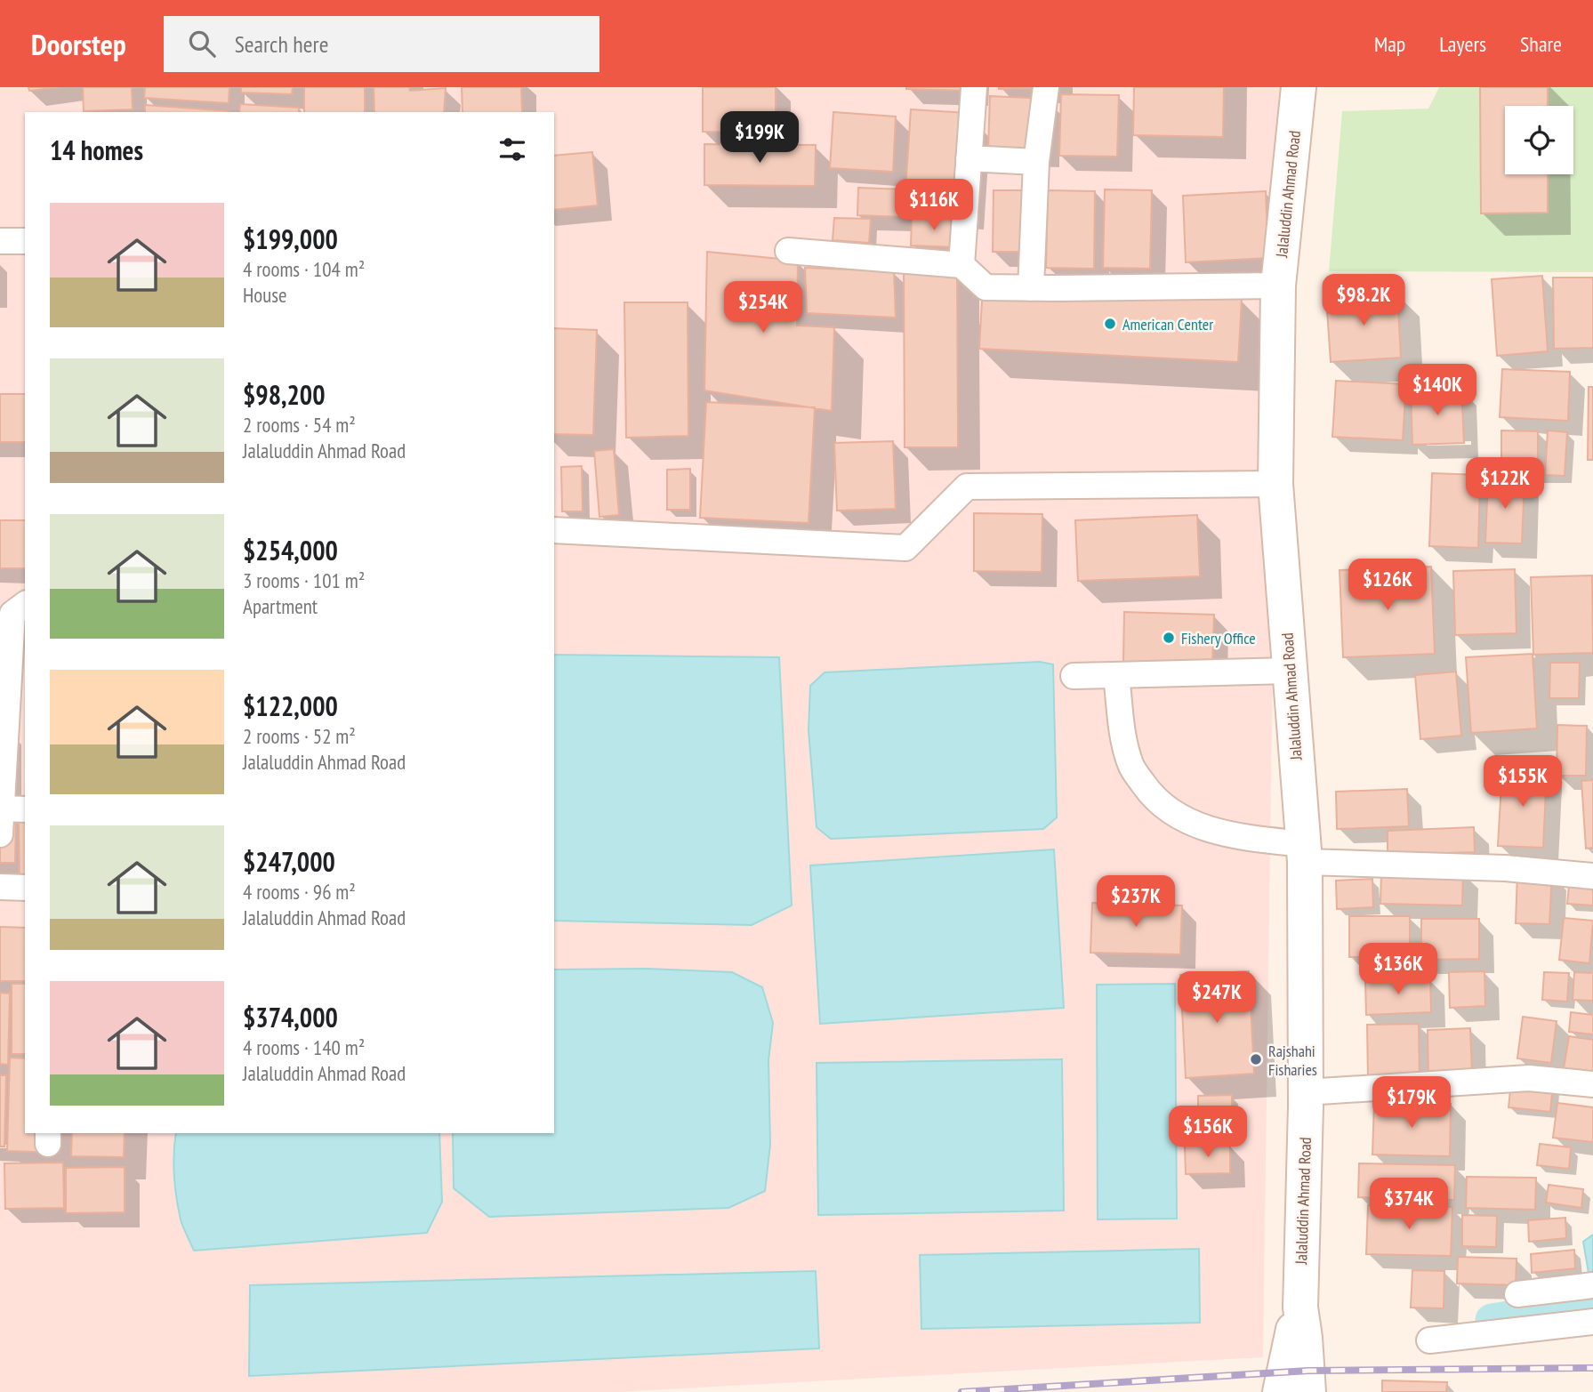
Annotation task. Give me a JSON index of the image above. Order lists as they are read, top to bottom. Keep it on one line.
{"streets":{"street":["Jalaluddin Ahmad Road"]},"places":["American Center","Fishery Office","Rajshahi Fisharies"],"page":{"header":"Doorstep","search":"Search here","nav":["Map","Layers","Share"],"price":["$199K","$116K","$98.2K","$254K","$140K","$122K","$126K","$155K","$237K","$136K","$247K","$179K","$156K","$374K"],"heading":"14 homes","list":[{"name":"$199,000","note":"4 rooms · 104 m² · House"},{"name":"$98,200","note":"2 rooms · 54 m² · Jalaluddin Ahmad Road"},{"name":"$254,000","note":"3 rooms · 101 m² · Apartment"},{"name":"$122,000","note":"2 rooms · 52 m² · Jalaluddin Ahmad Road"},{"name":"$247,000","note":"4 rooms · 96 m² · Jalaluddin Ahmad Road"},{"name":"$374,000","note":"4 rooms · 140 m² · Jalaluddin Ahmad Road"}]}}
